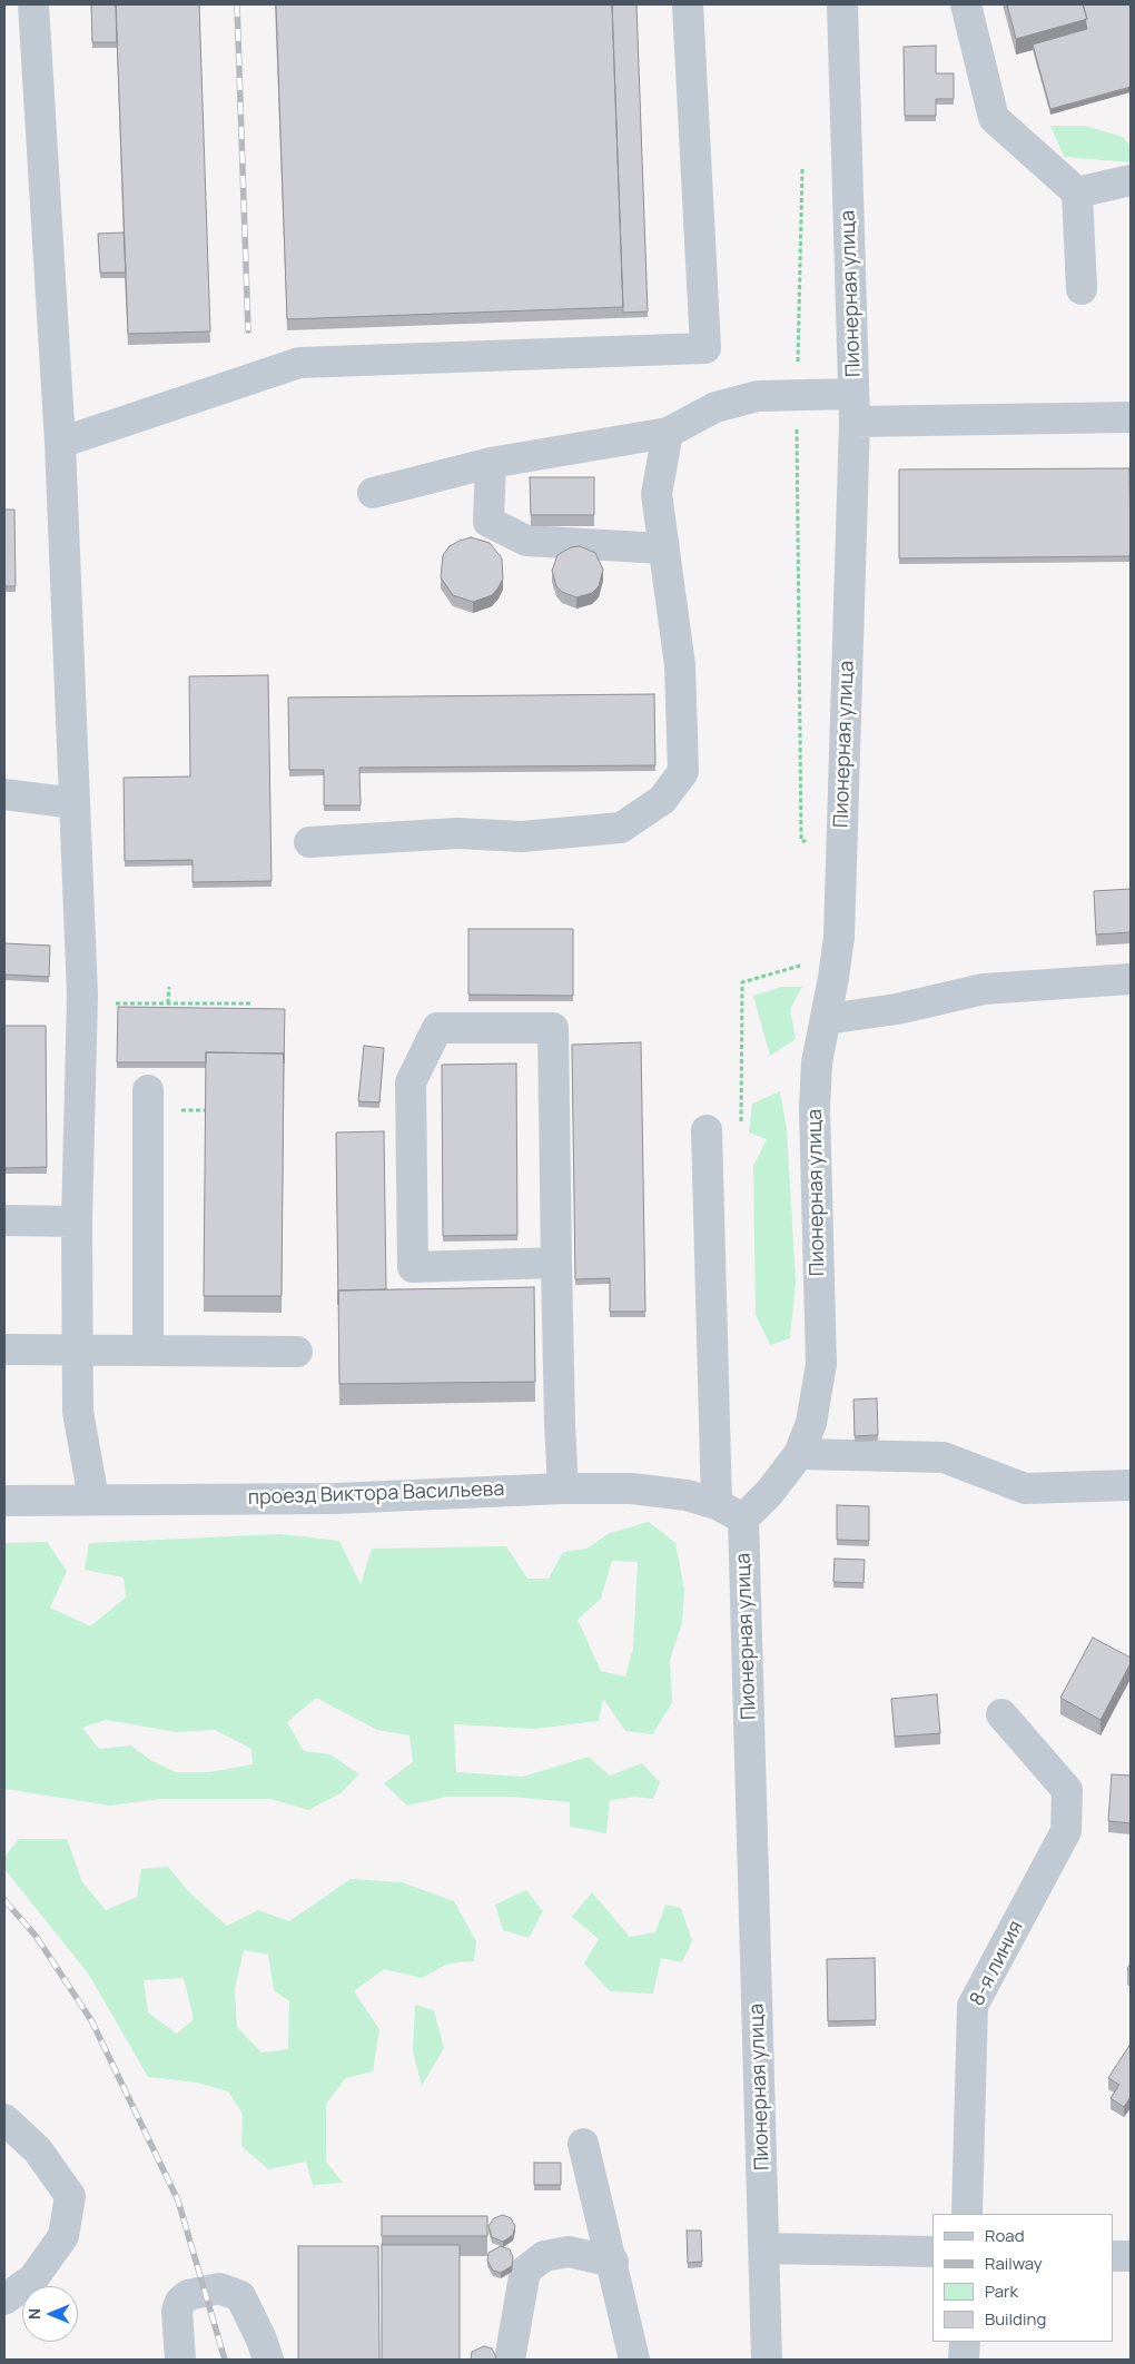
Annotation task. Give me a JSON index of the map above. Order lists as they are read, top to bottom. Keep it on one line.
{"streets":{"street":["Пионерная улица","проезд Виктора Васильева","8-я линия"]},"crossings":[["Пионерная улица","проезд Виктора Васильева"]],"legend":["Road","Railway","Park","Building"],"north":"left"}
